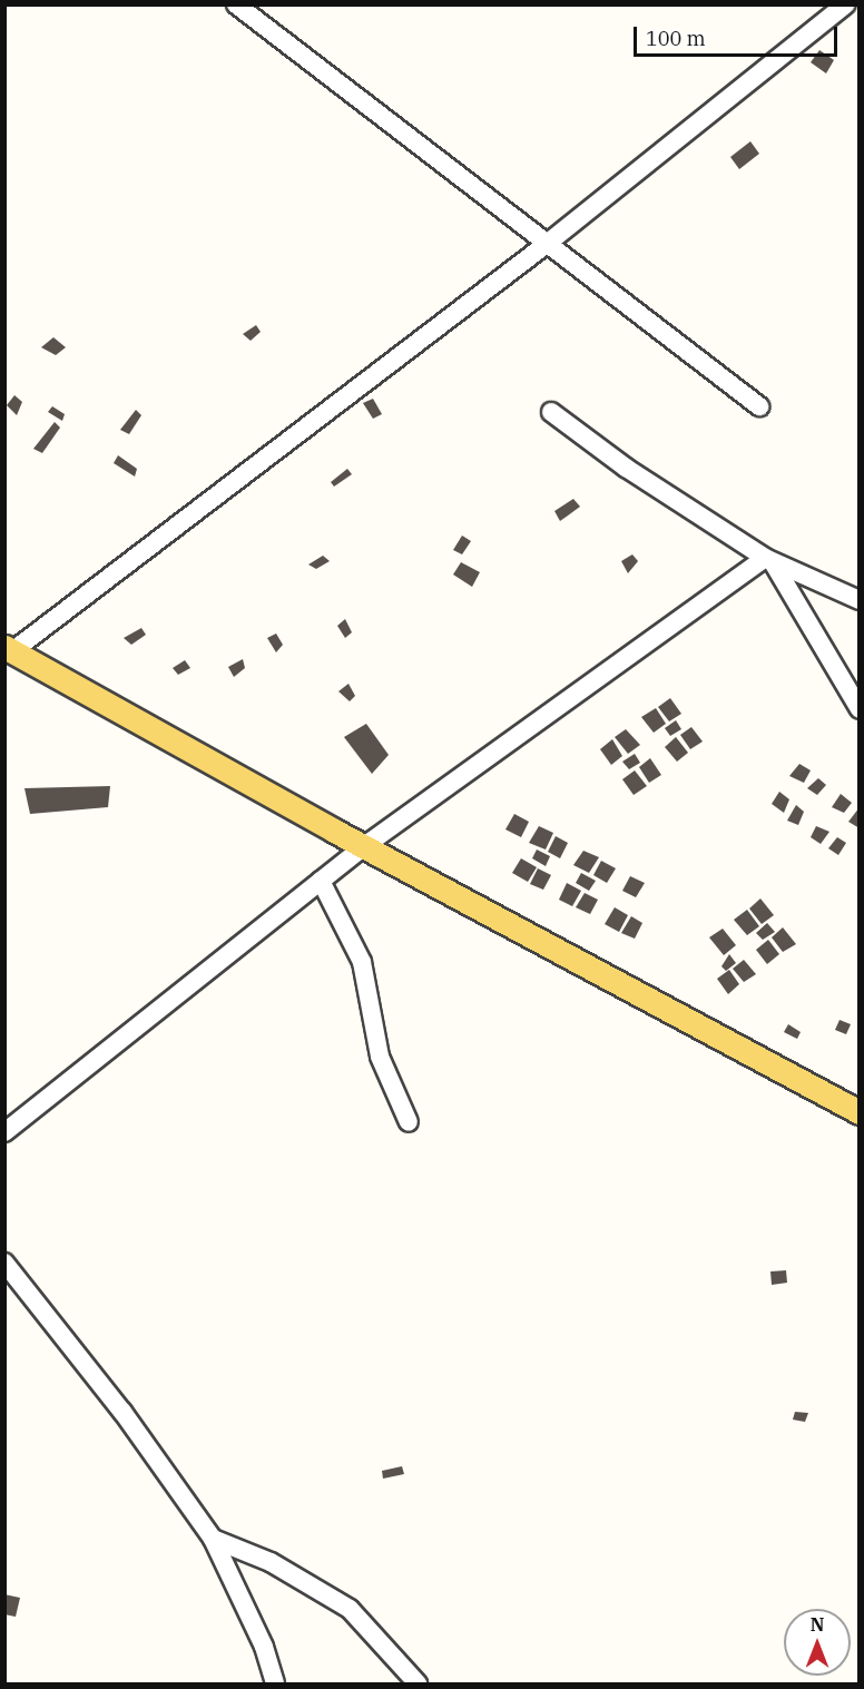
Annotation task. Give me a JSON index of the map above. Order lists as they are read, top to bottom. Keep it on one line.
{"scale_bar":"100 m","north":"top"}
